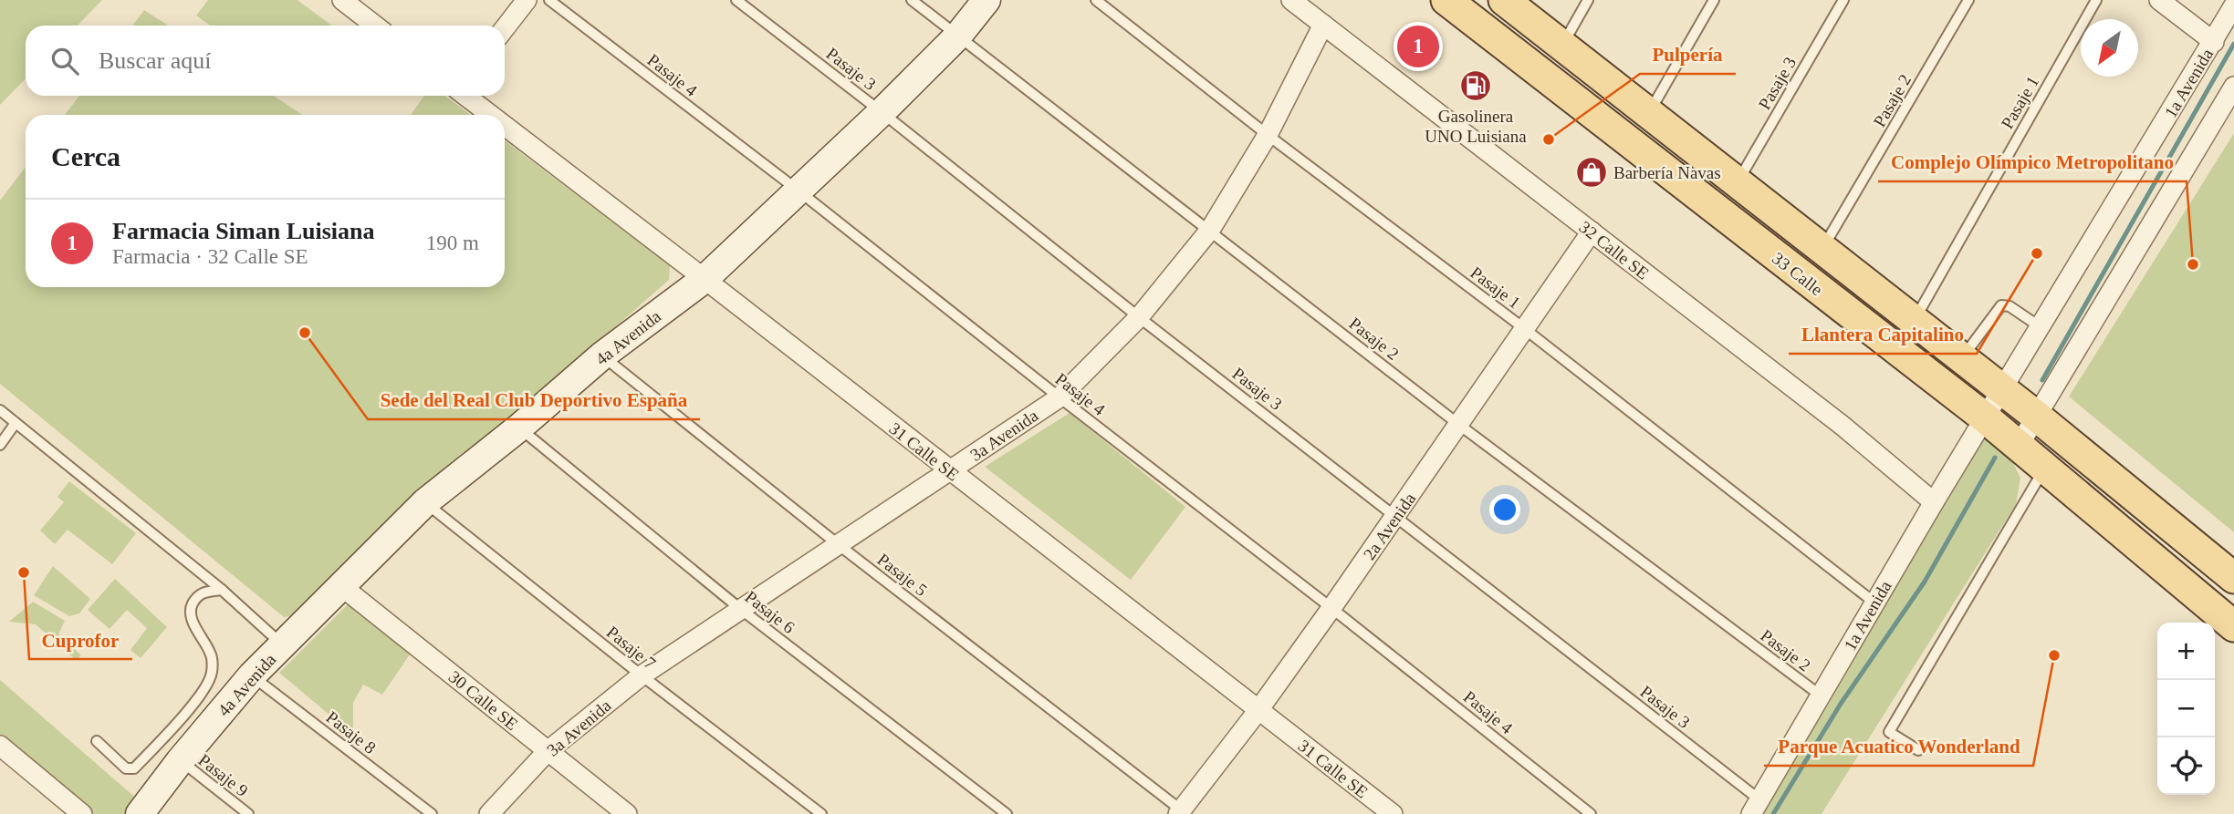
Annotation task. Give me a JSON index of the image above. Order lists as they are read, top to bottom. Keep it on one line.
{"streets":{"main road":["33 Calle"],"street":["1a Avenida","32 Calle SE","4a Avenida","3a Avenida","31 Calle SE","2a Avenida","30 Calle SE"],"lane":["Pasaje 3","Pasaje 4","Pasaje 2","Pasaje 1","Pasaje 5","Pasaje 6","Pasaje 7","Pasaje 8","Pasaje 9"]},"crossings":[["Pasaje 3","1a Avenida"],["Pasaje 3","33 Calle"],["Pasaje 3","4a Avenida"],["Pasaje 3","3a Avenida"],["Pasaje 3","2a Avenida"],["Pasaje 4","4a Avenida"],["Pasaje 4","3a Avenida"],["Pasaje 4","2a Avenida"],["1a Avenida","Pasaje 2"],["1a Avenida","Pasaje 1"],["1a Avenida","32 Calle SE"],["1a Avenida","33 Calle"],["Pasaje 2","33 Calle"],["Pasaje 2","4a Avenida"],["Pasaje 2","3a Avenida"],["Pasaje 2","2a Avenida"],["Pasaje 1","33 Calle"],["Pasaje 1","3a Avenida"],["Pasaje 1","2a Avenida"],["32 Calle SE","3a Avenida"],["32 Calle SE","2a Avenida"],["4a Avenida","31 Calle SE"],["4a Avenida","Pasaje 5"],["4a Avenida","Pasaje 6"],["4a Avenida","Pasaje 7"],["4a Avenida","30 Calle SE"],["4a Avenida","Pasaje 8"],["4a Avenida","Pasaje 9"],["3a Avenida","31 Calle SE"],["3a Avenida","Pasaje 5"],["3a Avenida","Pasaje 6"],["3a Avenida","Pasaje 7"],["3a Avenida","30 Calle SE"],["31 Calle SE","2a Avenida"],["2a Avenida","Pasaje 5"]],"places":{"fuel station":["Gasolinera UNO Luisiana"],"other":["Pulpería","Llantera Capitalino","Complejo Olímpico Metropolitano","Sede del Real Club Deportivo España","Cuprofor","Parque Acuatico Wonderland"],"shop":["Barbería Navas"]},"north":"bottom left","page":{"pins":"1","search":"Buscar aquí","heading":"Cerca","list":[{"mark":"1","name":"Farmacia Siman Luisiana","note":"Farmacia · 32 Calle SE","value":"190 m"}],"map_buttons":["+","−"]}}
